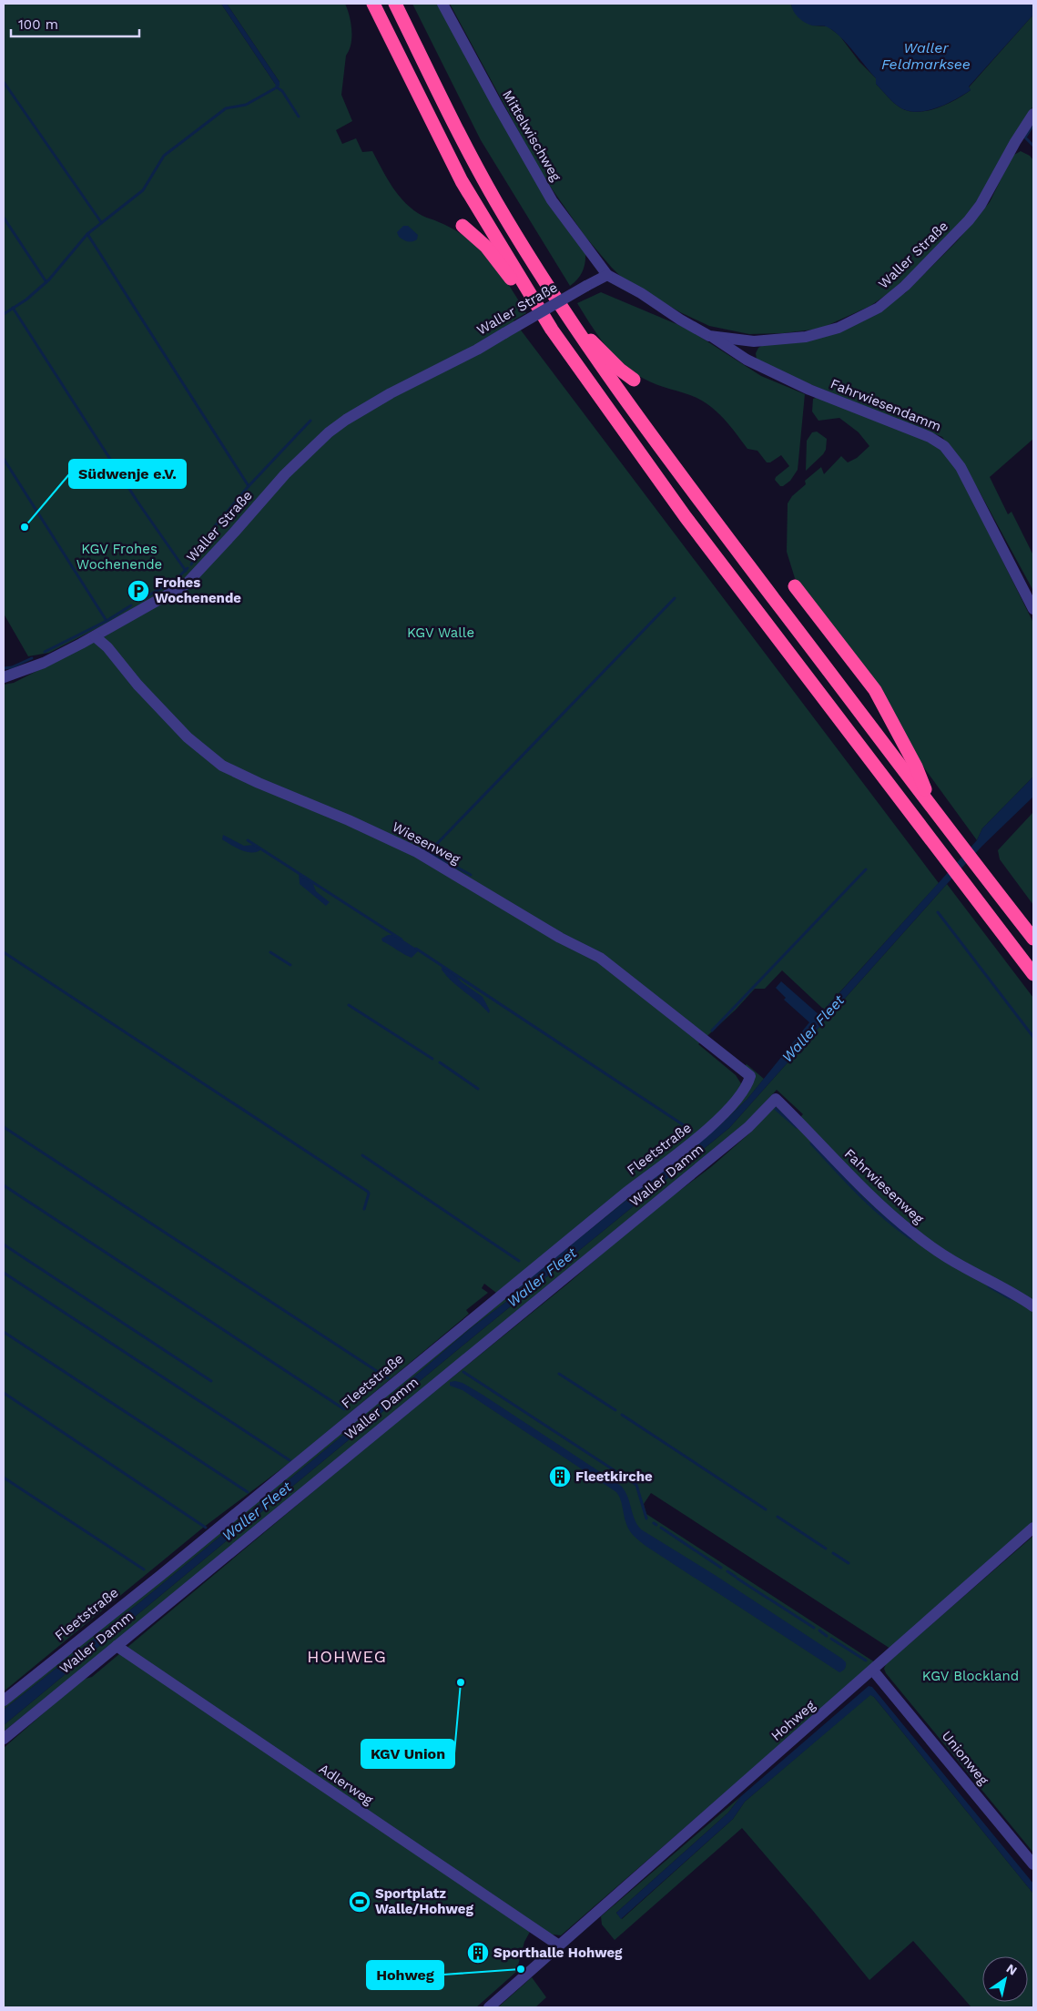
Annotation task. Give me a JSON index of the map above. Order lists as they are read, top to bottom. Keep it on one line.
{"streets":{"street":["Mittelwischweg","Waller Straße","Fahrwiesendamm","Wiesenweg","Fleetstraße","Waller Damm","Fahrwiesenweg","Hohweg","Unionweg","Adlerweg"]},"crossings":[["Mittelwischweg","Waller Straße"],["Waller Straße","Fahrwiesendamm"],["Waller Straße","Wiesenweg"],["Wiesenweg","Fleetstraße"],["Waller Damm","Fahrwiesenweg"],["Waller Damm","Adlerweg"],["Hohweg","Unionweg"],["Hohweg","Adlerweg"]],"districts":["HOHWEG"],"water":["Waller Feldmarksee","Waller Fleet"],"parks":["KGV Frohes Wochenende","KGV Walle","KGV Blockland"],"places":{"other":["Südwenje e.V.","KGV Union","Hohweg"],"parking":["Frohes Wochenende"],"building":["Fleetkirche","Sporthalle Hohweg"],"sports":["Sportplatz Walle/Hohweg"]},"scale_bar":"100 m","north":"top right"}
